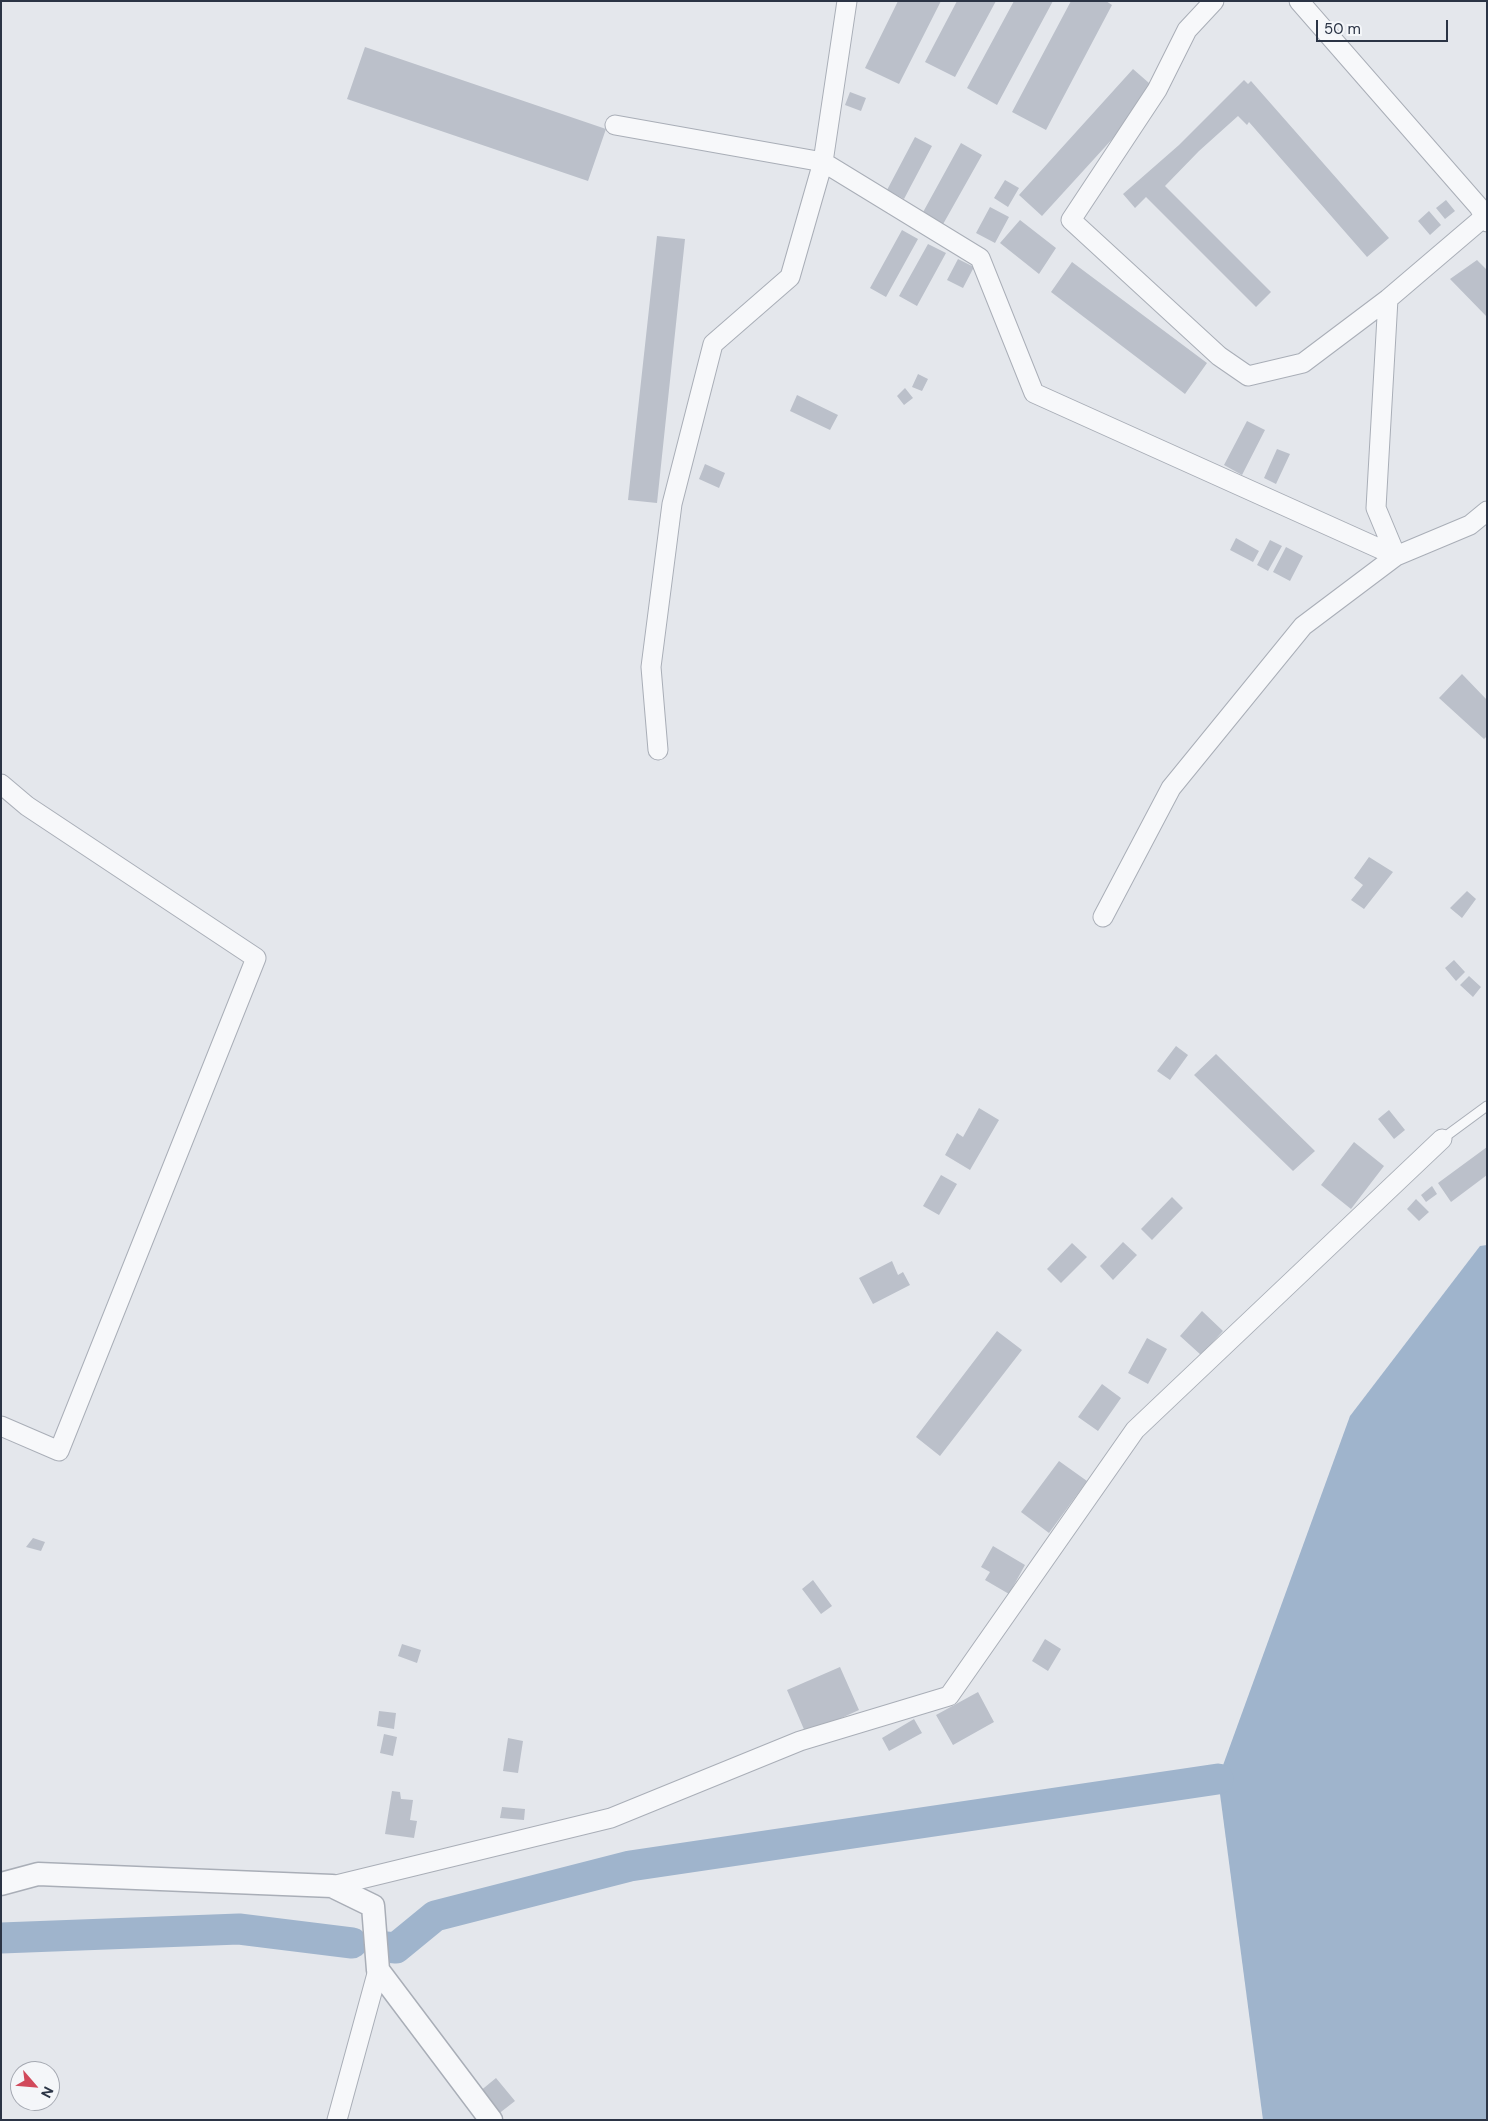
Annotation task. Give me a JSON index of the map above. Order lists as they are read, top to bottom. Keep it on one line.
{"scale_bar":"50 m","north":"bottom right"}
